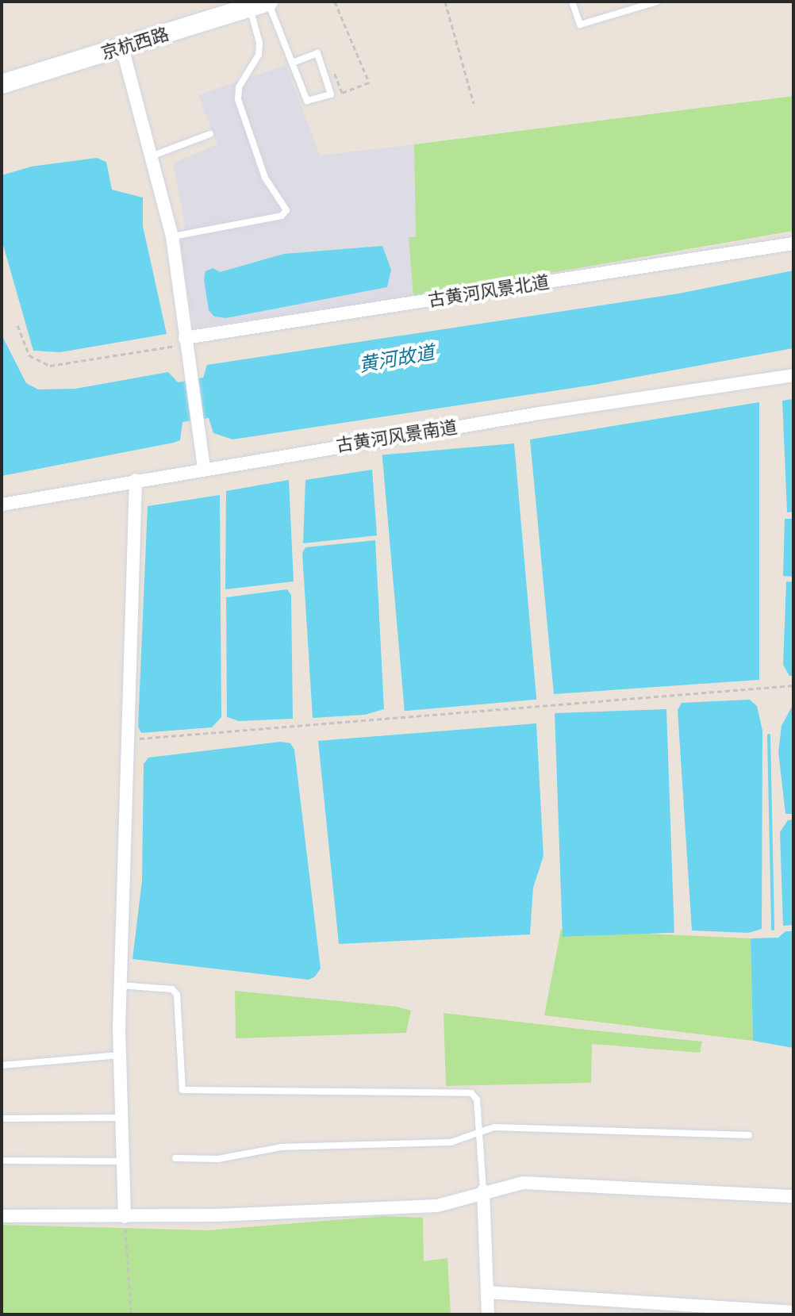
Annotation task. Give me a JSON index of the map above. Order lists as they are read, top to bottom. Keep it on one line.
{"streets":{"main road":["京杭西路"],"street":["古黄河风景北道","古黄河风景南道"]},"water":["黄河故道"]}
